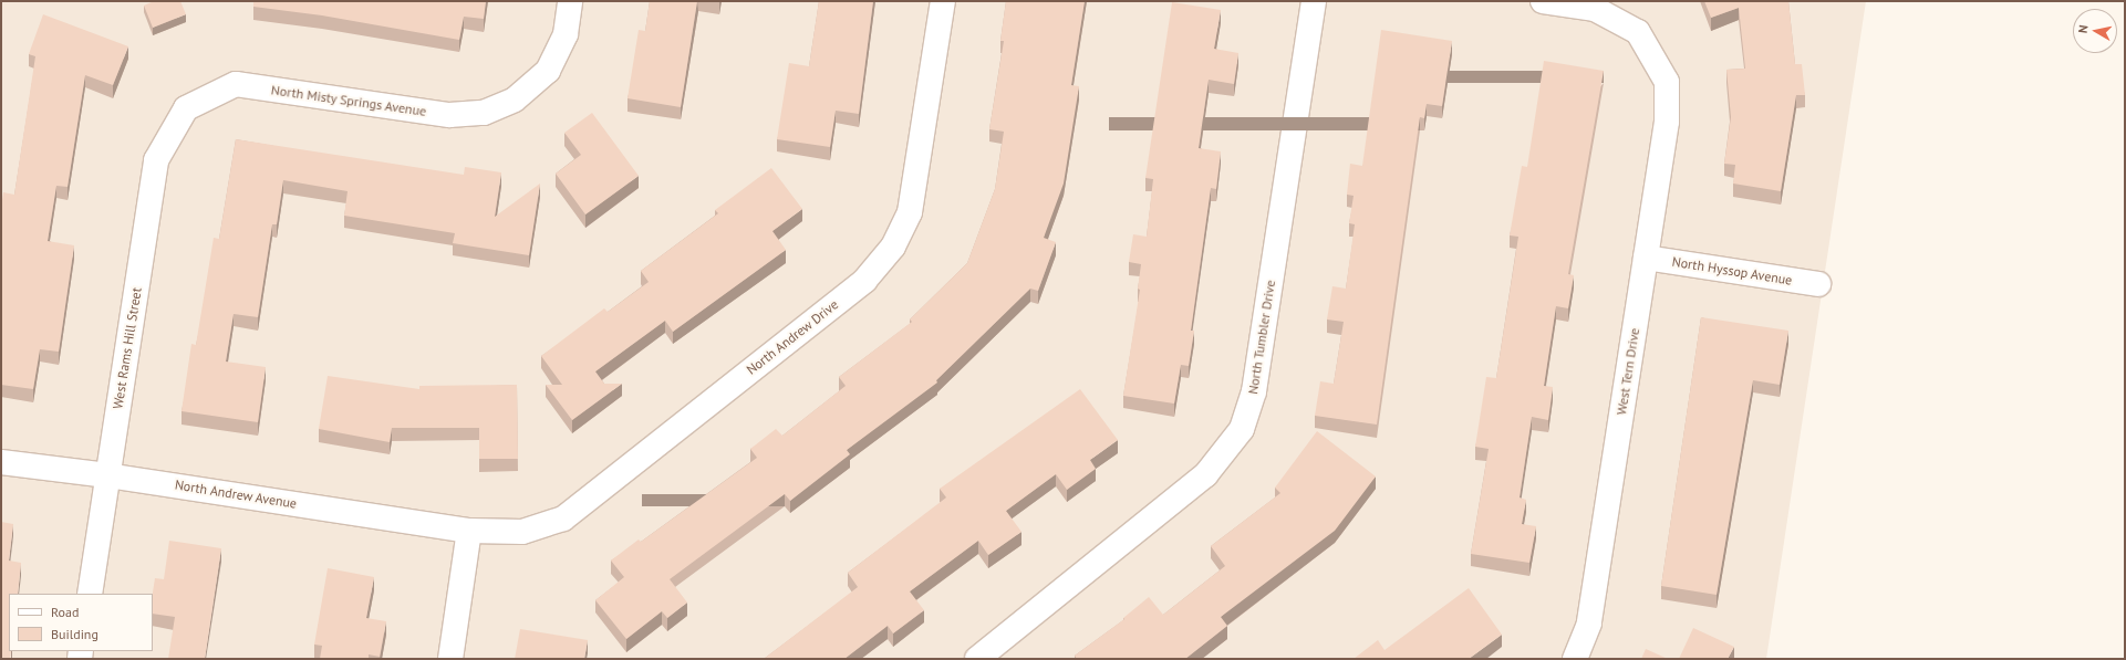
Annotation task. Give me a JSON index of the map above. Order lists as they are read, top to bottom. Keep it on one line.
{"streets":{"street":["North Misty Springs Avenue","North Hyssop Avenue","North Andrew Drive","North Tumbler Drive","West Rams Hill Street","West Tern Drive","North Andrew Avenue"]},"crossings":[["North Misty Springs Avenue","West Rams Hill Street"],["North Hyssop Avenue","West Tern Drive"],["North Andrew Drive","North Andrew Avenue"],["West Rams Hill Street","North Andrew Avenue"]],"legend":["Road","Building"],"north":"left"}
